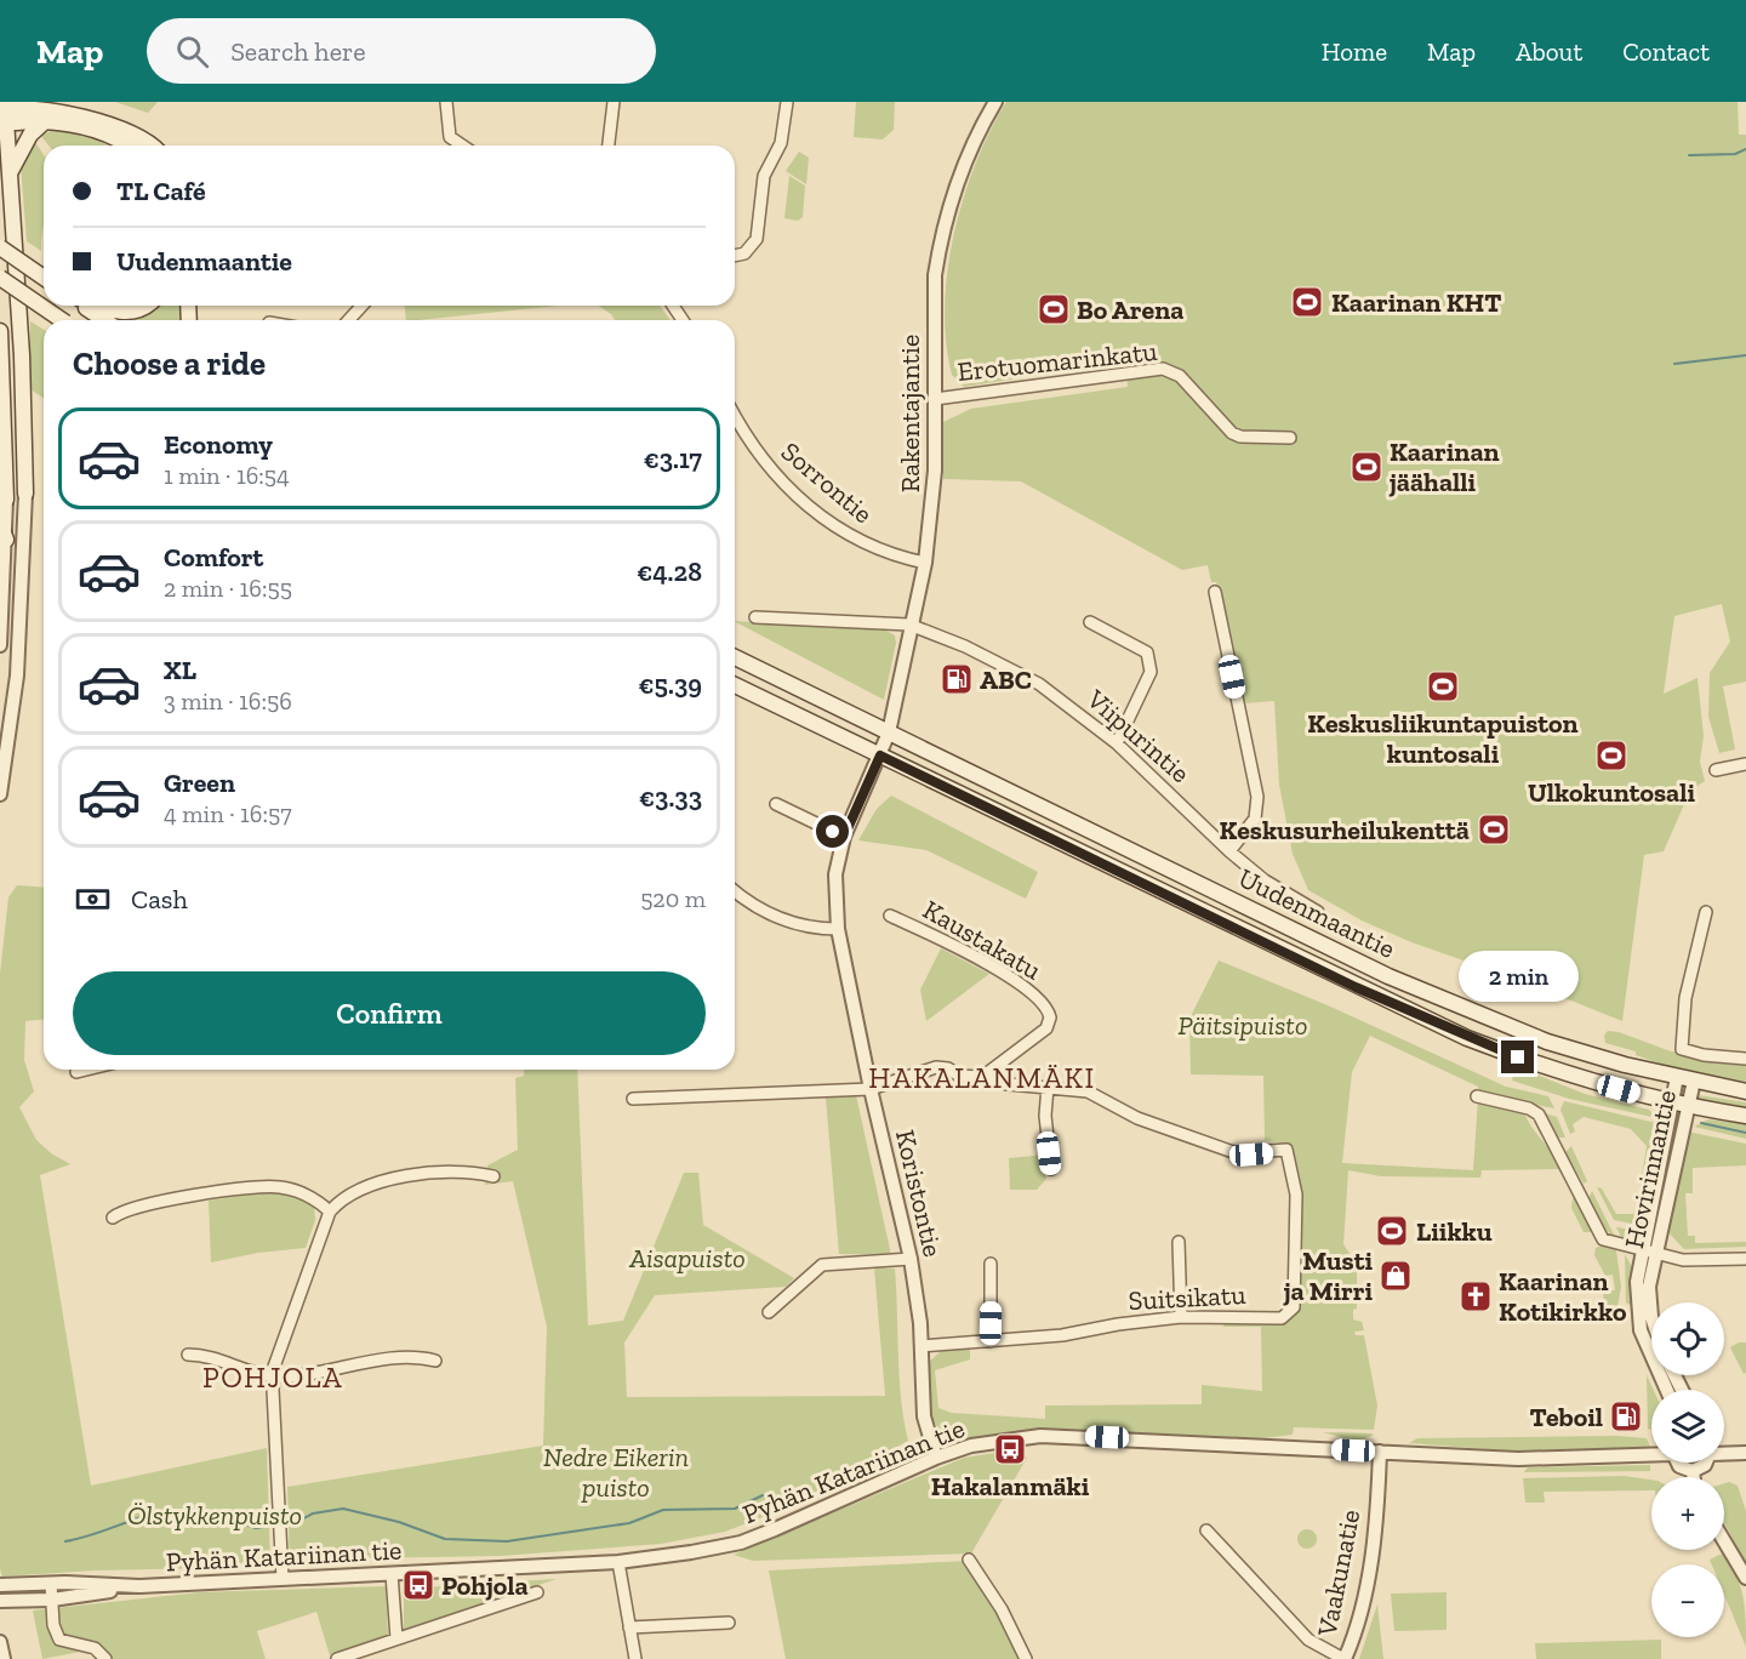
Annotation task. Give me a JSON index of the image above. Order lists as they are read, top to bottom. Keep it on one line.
{"streets":{"main road":["Uudenmaantie"],"street":["Erotuomarinkatu","Rakentajantie","Sorrontie","Viipurintie","Kaustakatu","Hovirinnantie","Koristontie","Suitsikatu","Pyhän Katariinan tie","Vaakunatie"]},"crossings":[["Erotuomarinkatu","Rakentajantie"],["Rakentajantie","Sorrontie"],["Rakentajantie","Viipurintie"],["Rakentajantie","Uudenmaantie"],["Rakentajantie","Koristontie"],["Uudenmaantie","Hovirinnantie"],["Uudenmaantie","Koristontie"],["Koristontie","Suitsikatu"],["Koristontie","Pyhän Katariinan tie"],["Pyhän Katariinan tie","Vaakunatie"]],"districts":["HAKALANMÄKI","POHJOLA"],"parks":["Päitsipuisto","Aisapuisto","Nedre Eikerin puisto","Ölstykkenpuisto"],"places":{"sports":["Kaarinan KHT","Bo Arena","Kaarinan jäähalli","Keskusliikuntapuiston kuntosali","Ulkokuntosali","Keskusurheilukenttä","Liikku"],"fuel station":["ABC","Teboil"],"shop":["Musti ja Mirri"],"church":["Kaarinan Kotikirkko"],"bus stop":["Hakalanmäki","Pohjola"]},"page":{"header":"Map","search":"Search here","nav":["Home","Map","About","Contact"],"banner":["TL Café","Uudenmaantie"],"heading":"Choose a ride","list":[{"name":"Economy","note":"1 min · 16:54","value":"€3.17"},{"name":"Comfort","note":"2 min · 16:55","value":"€4.28"},{"name":"XL","note":"3 min · 16:56","value":"€5.39"},{"name":"Green","note":"4 min · 16:57","value":"€3.33"}],"pay":["Cash","520 m"],"bubble":"2 min","buttons":"Confirm","map_buttons":["+","−"]}}
